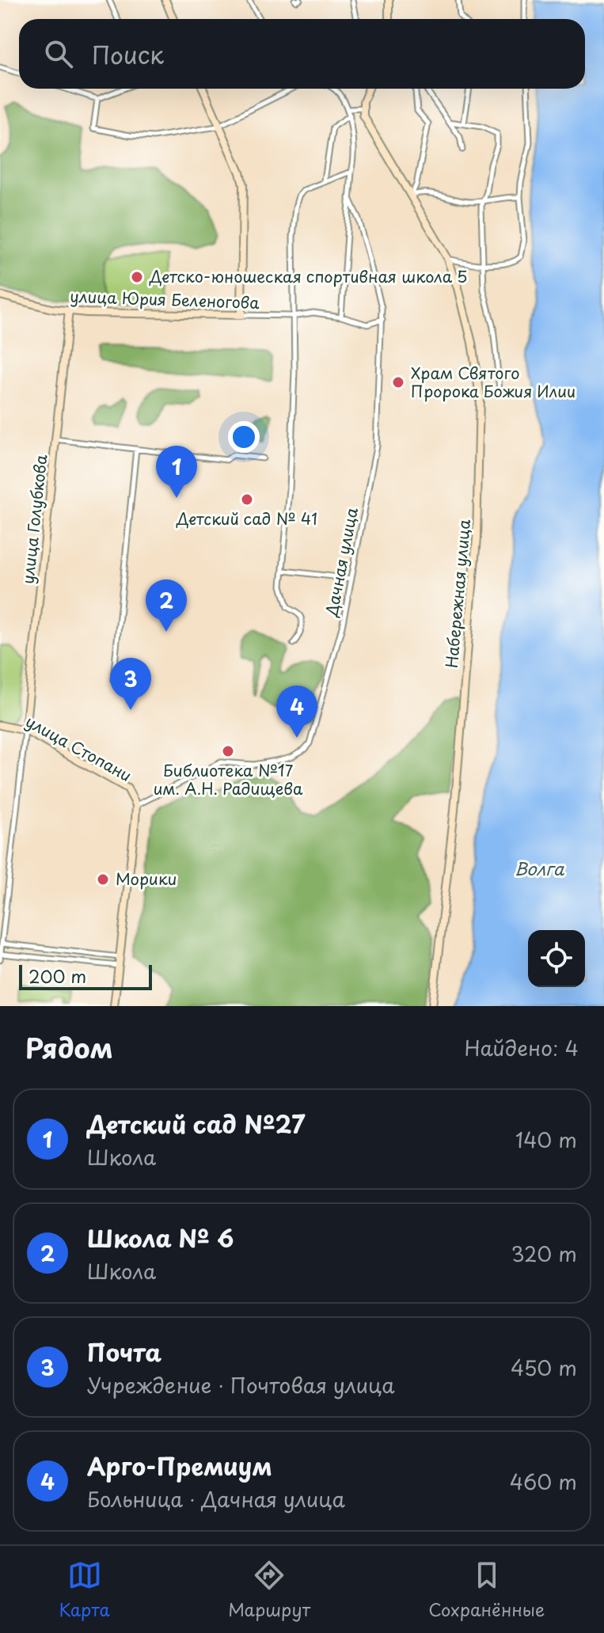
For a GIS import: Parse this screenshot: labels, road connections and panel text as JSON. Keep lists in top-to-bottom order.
{
  "streets": {
    "street": [
      "улица Юрия Беленогова",
      "улица Голубкова",
      "Дачная улица",
      "Набережная улица",
      "улица Стопани"
    ]
  },
  "crossings": [
    ["улица Юрия Беленогова", "улица Голубкова"],
    ["улица Юрия Беленогова", "Дачная улица"],
    ["улица Голубкова", "улица Стопани"],
    ["Дачная улица", "улица Стопани"]
  ],
  "water": ["Волга"],
  "places": [
    "Детско-юношеская спортивная школа 5",
    "Храм Святого Пророка Божия Илии",
    "Детский сад № 41",
    "Библиотека №17 им. А.Н. Радищева",
    "Морики"
  ],
  "scale_bar": "200 m",
  "page": {
    "search": "Поиск",
    "pins": [
      "1",
      "2",
      "3",
      "4"
    ],
    "scale": "200 m",
    "heading": ["Рядом", "Найдено: 4"],
    "list": [
      {
        "mark": "1",
        "name": "Детский сад №27",
        "note": "Школа",
        "value": "140 m"
      },
      {
        "mark": "2",
        "name": "Школа № 6",
        "note": "Школа",
        "value": "320 m"
      },
      {
        "mark": "3",
        "name": "Почта",
        "note": "Учреждение · Почтовая улица",
        "value": "450 m"
      },
      {
        "mark": "4",
        "name": "Арго-Премиум",
        "note": "Больница · Дачная улица",
        "value": "460 m"
      }
    ],
    "nav": ["Карта", "Маршрут", "Сохранённые"]
  }
}
